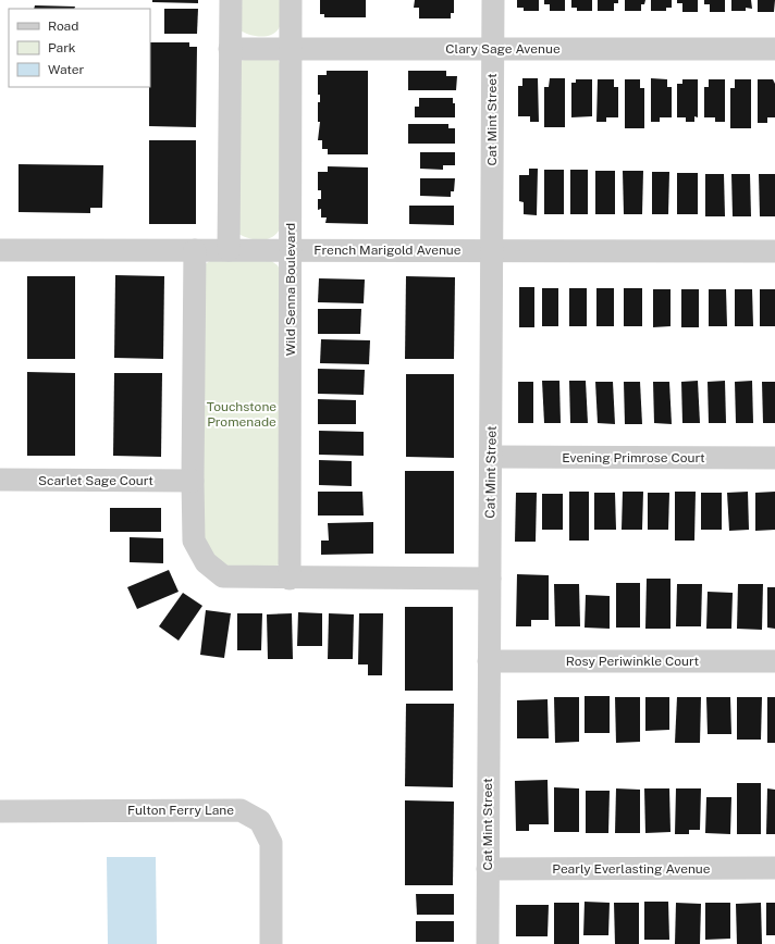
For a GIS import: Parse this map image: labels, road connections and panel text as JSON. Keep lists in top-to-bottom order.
{
  "streets": {
    "street": [
      "Clary Sage Avenue",
      "Cat Mint Street",
      "French Marigold Avenue",
      "Wild Senna Boulevard",
      "Evening Primrose Court",
      "Scarlet Sage Court",
      "Rosy Periwinkle Court",
      "Fulton Ferry Lane",
      "Pearly Everlasting Avenue"
    ]
  },
  "crossings": [
    ["Clary Sage Avenue", "Cat Mint Street"],
    ["Clary Sage Avenue", "Wild Senna Boulevard"],
    ["Cat Mint Street", "French Marigold Avenue"],
    ["Cat Mint Street", "Evening Primrose Court"],
    ["Cat Mint Street", "Rosy Periwinkle Court"],
    ["Cat Mint Street", "Pearly Everlasting Avenue"],
    ["French Marigold Avenue", "Wild Senna Boulevard"]
  ],
  "parks": ["Touchstone Promenade"],
  "legend": ["Road", "Park", "Water"]
}
